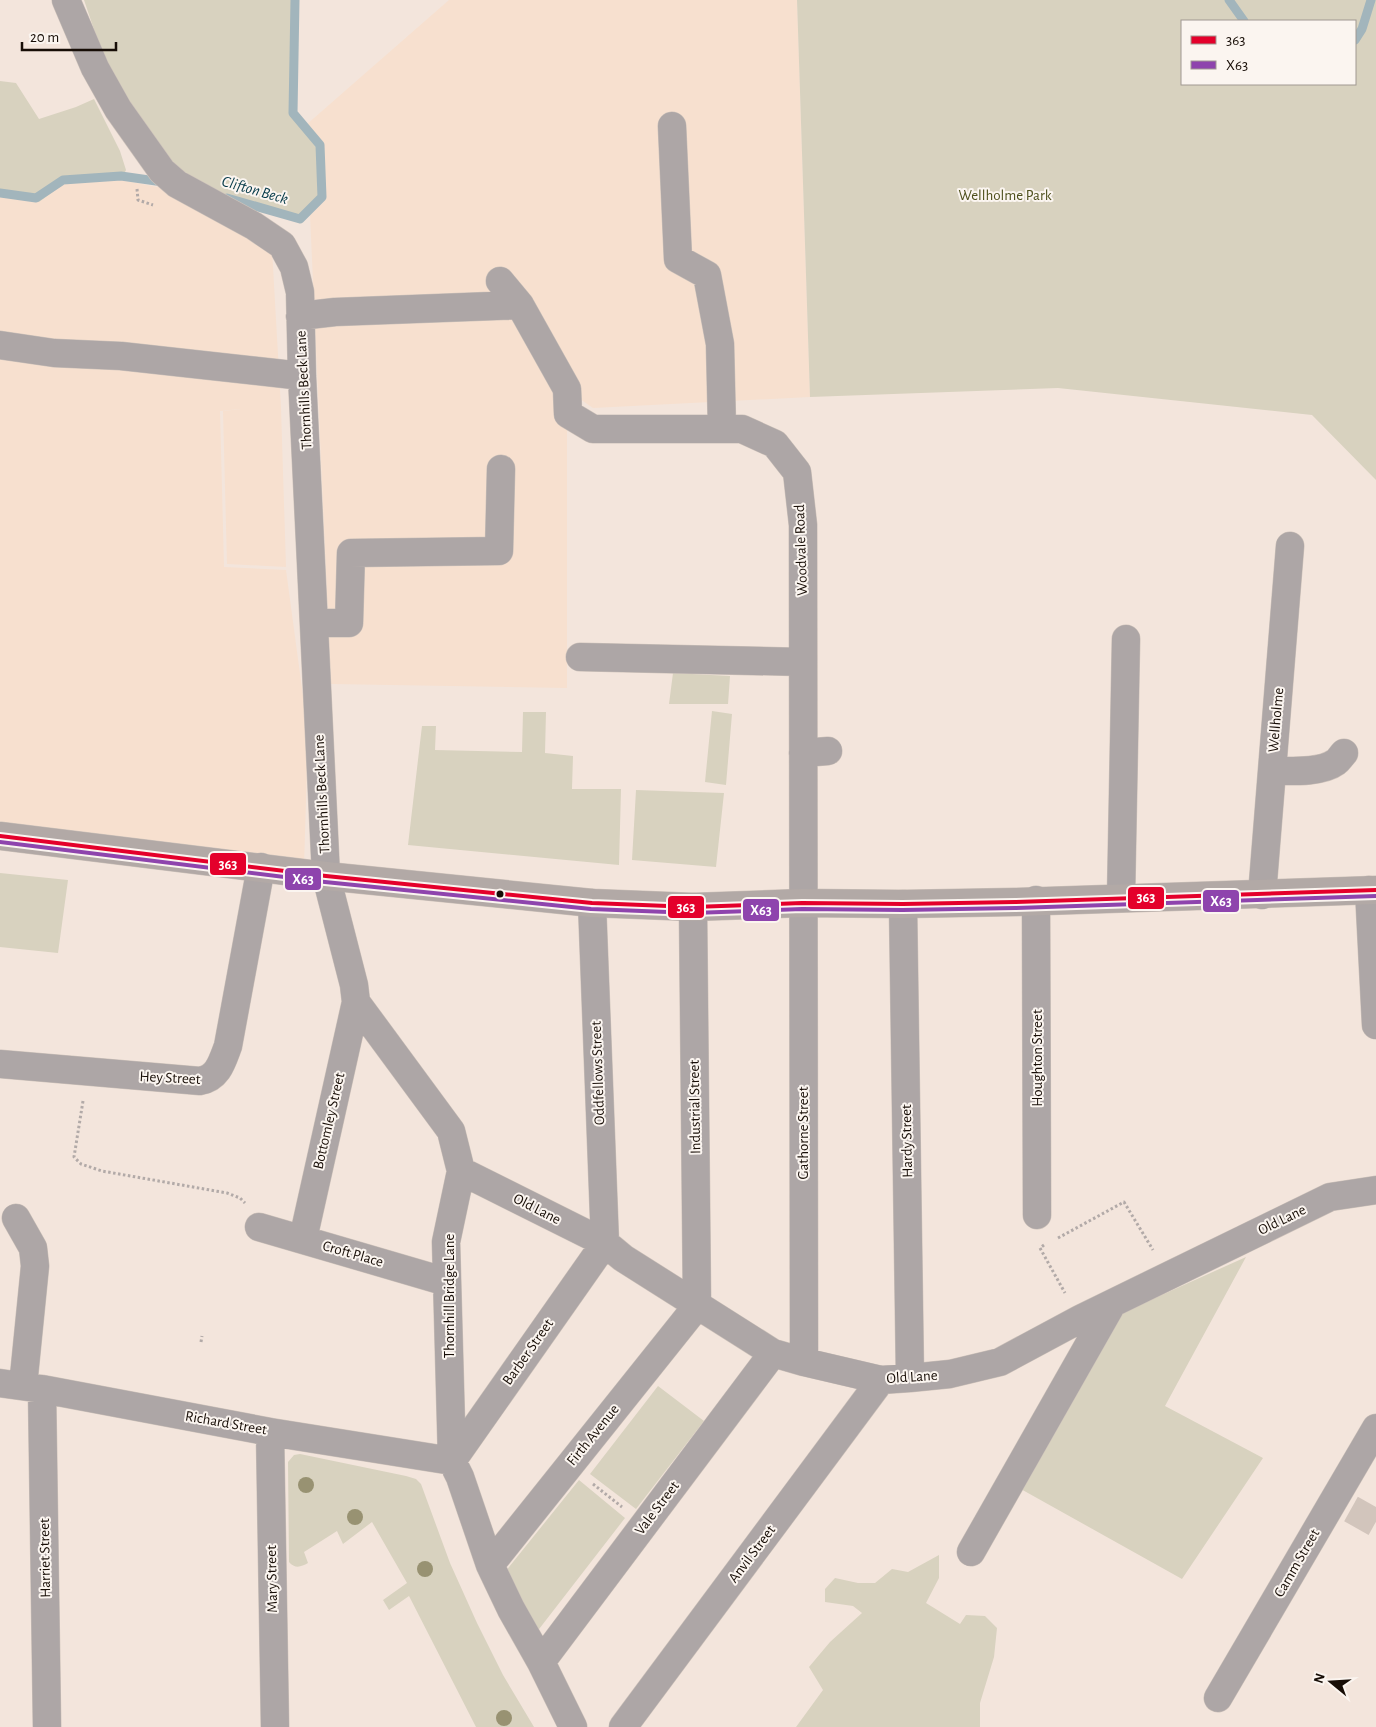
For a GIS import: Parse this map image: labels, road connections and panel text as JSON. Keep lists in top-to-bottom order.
{
  "streets": {
    "street": [
      "Thornhills Beck Lane",
      "Woodvale Road",
      "Wellholme",
      "Houghton Street",
      "Oddfellows Street",
      "Hey Street",
      "Industrial Street",
      "Bottomley Street",
      "Gathorne Street",
      "Hardy Street",
      "Old Lane",
      "Croft Place",
      "Thornhill Bridge Lane",
      "Barber Street",
      "Richard Street",
      "Firth Avenue",
      "Vale Street",
      "Anvil Street",
      "Harriet Street",
      "Camm Street",
      "Mary Street"
    ]
  },
  "crossings": [
    ["Thornhills Beck Lane", "Thornhill Bridge Lane"],
    ["Woodvale Road", "Gathorne Street"],
    ["Oddfellows Street", "Old Lane"],
    ["Oddfellows Street", "Barber Street"],
    ["Industrial Street", "Old Lane"],
    ["Industrial Street", "Firth Avenue"],
    ["Bottomley Street", "Croft Place"],
    ["Bottomley Street", "Thornhill Bridge Lane"],
    ["Gathorne Street", "Old Lane"],
    ["Hardy Street", "Old Lane"],
    ["Old Lane", "Thornhill Bridge Lane"],
    ["Old Lane", "Barber Street"],
    ["Old Lane", "Firth Avenue"],
    ["Old Lane", "Vale Street"],
    ["Old Lane", "Anvil Street"],
    ["Croft Place", "Thornhill Bridge Lane"],
    ["Thornhill Bridge Lane", "Barber Street"],
    ["Thornhill Bridge Lane", "Richard Street"],
    ["Thornhill Bridge Lane", "Firth Avenue"],
    ["Thornhill Bridge Lane", "Vale Street"],
    ["Barber Street", "Richard Street"],
    ["Richard Street", "Harriet Street"],
    ["Richard Street", "Mary Street"]
  ],
  "water": ["Clifton Beck"],
  "parks": ["Wellholme Park"],
  "lines": ["transit line 363", "transit line X63"],
  "legend": ["363", "X63"],
  "scale_bar": "20 m",
  "north": "left"
}
